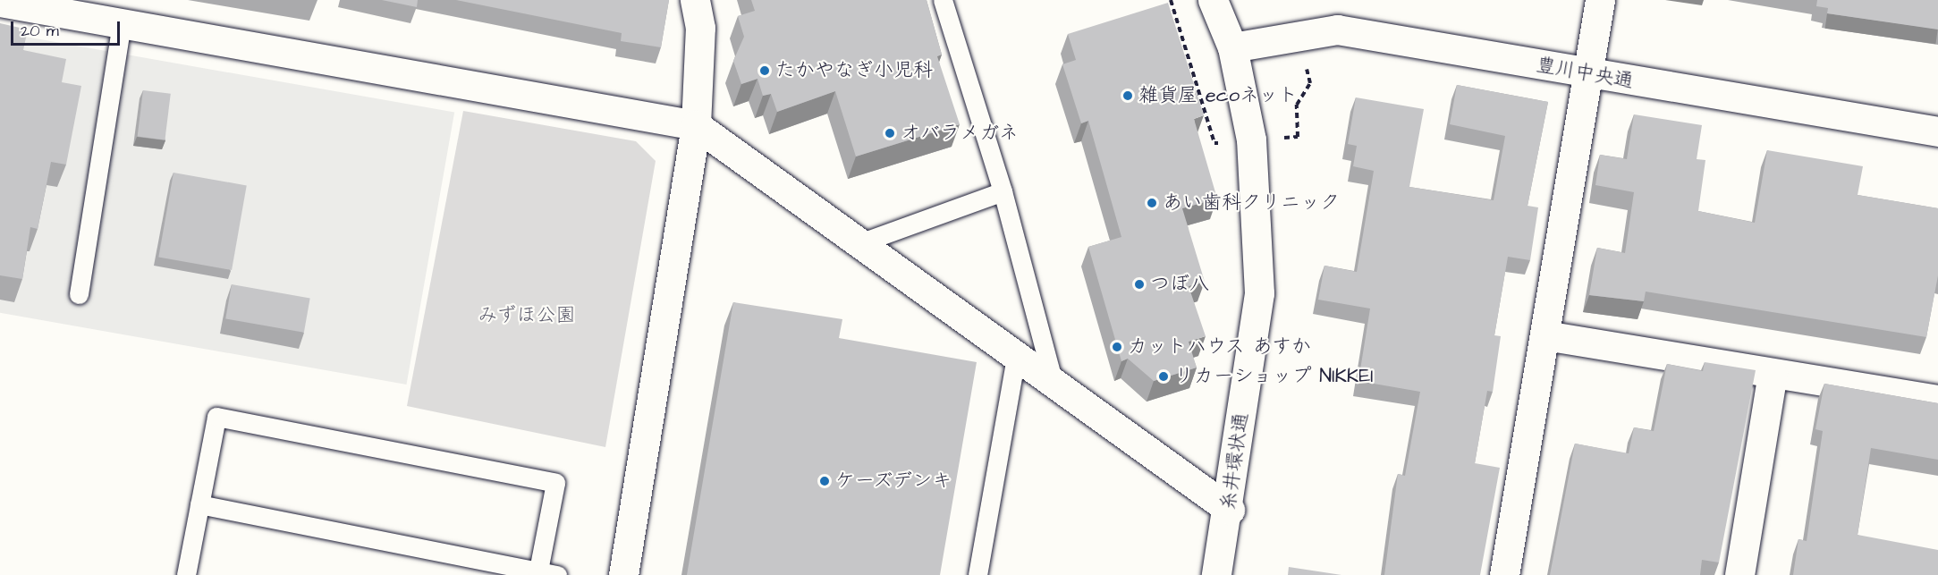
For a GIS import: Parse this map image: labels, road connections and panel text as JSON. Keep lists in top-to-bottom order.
{
  "streets": {
    "street": ["豊川中央通", "糸井環状通"]
  },
  "crossings": [
    ["豊川中央通", "糸井環状通"]
  ],
  "parks": ["みずほ公園"],
  "places": [
    "たかやなぎ小児科",
    "雑貨屋 ecoネット",
    "オバラメガネ",
    "あい歯科クリニック",
    "つぼ八",
    "カットハウス あすか",
    "リカーショップ NIKKEI",
    "ケーズデンキ"
  ],
  "scale_bar": "20 m"
}
